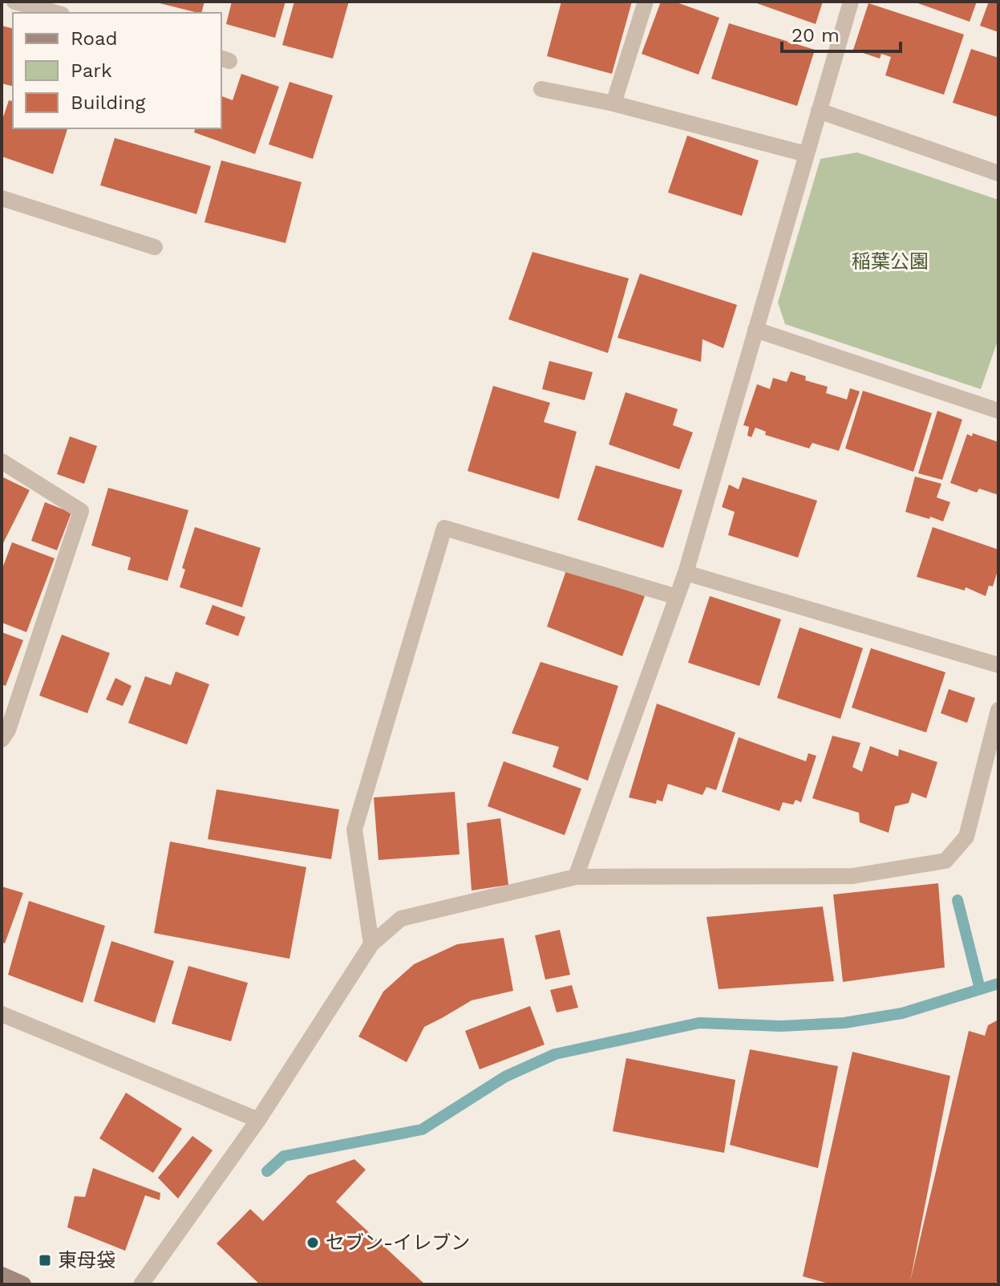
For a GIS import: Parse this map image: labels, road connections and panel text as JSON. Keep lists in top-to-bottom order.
{
  "parks": ["稲葉公園"],
  "places": {
    "other": ["セブン-イレブン"],
    "transit": ["東母袋"]
  },
  "legend": ["Road", "Park", "Building"],
  "scale_bar": "20 m"
}
